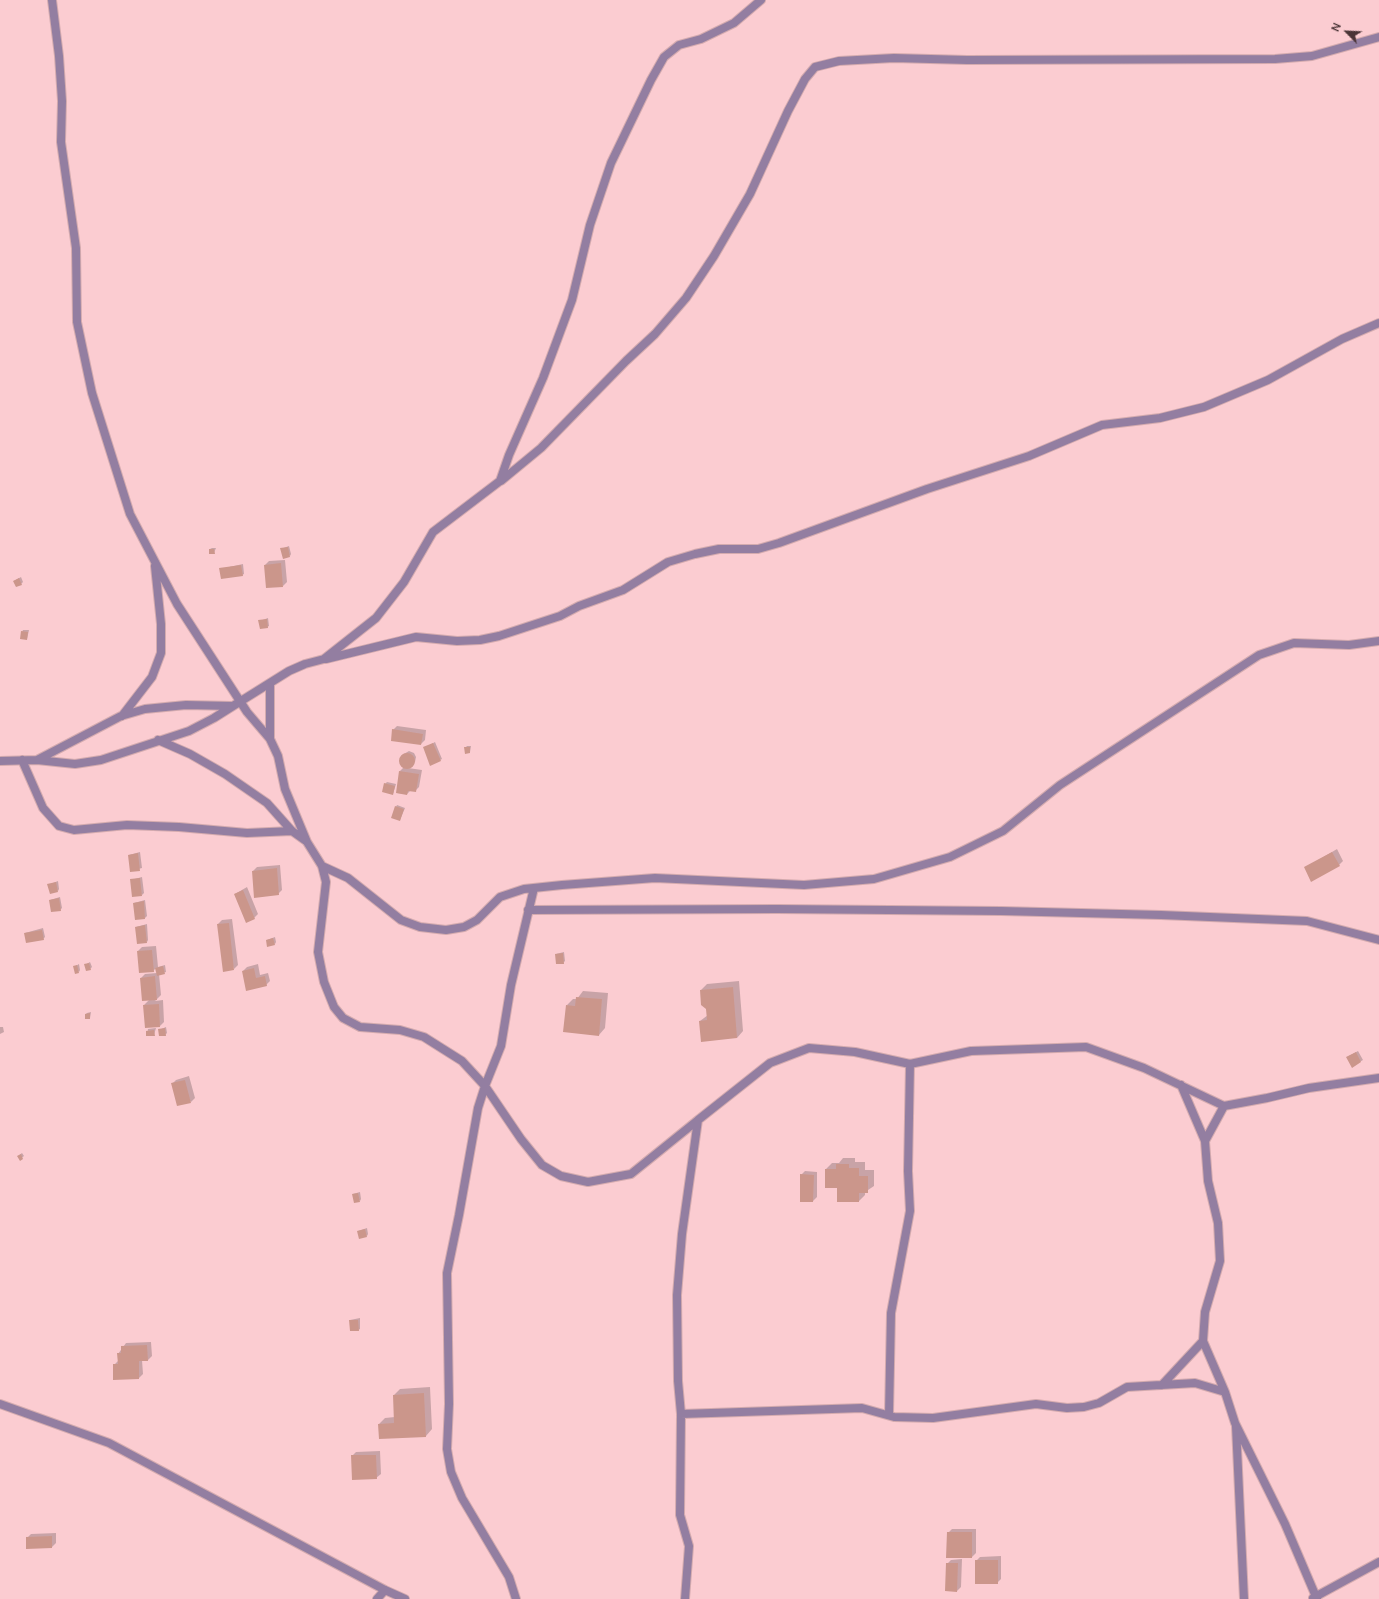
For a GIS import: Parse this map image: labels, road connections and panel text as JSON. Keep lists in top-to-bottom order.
{
  "north": "top left"
}
